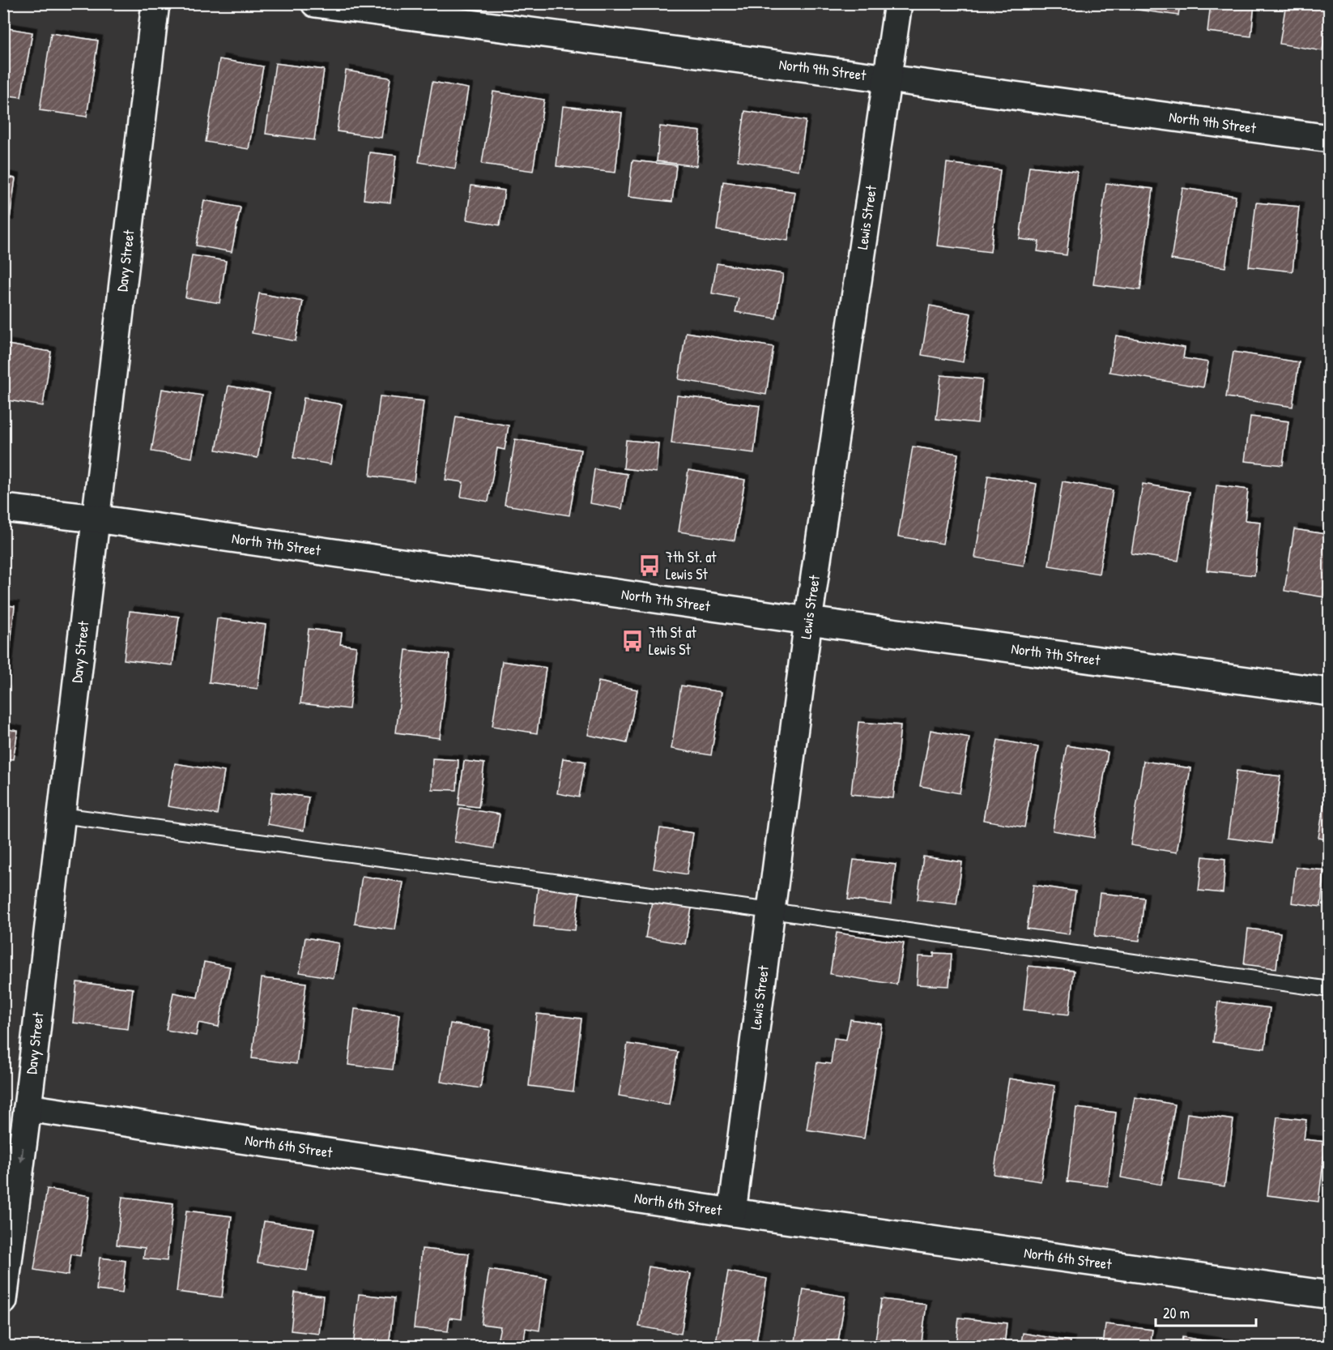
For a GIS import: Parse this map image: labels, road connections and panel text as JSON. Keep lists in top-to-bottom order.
{
  "streets": {
    "street": [
      "North 9th Street",
      "Lewis Street",
      "Davy Street",
      "North 7th Street",
      "North 6th Street"
    ]
  },
  "crossings": [
    ["North 9th Street", "Lewis Street"],
    ["Lewis Street", "North 7th Street"],
    ["Lewis Street", "North 6th Street"],
    ["Davy Street", "North 7th Street"],
    ["Davy Street", "North 6th Street"]
  ],
  "places": {
    "bus stop": ["7th St. at Lewis St", "7th St at Lewis St"]
  },
  "scale_bar": "20 m"
}
